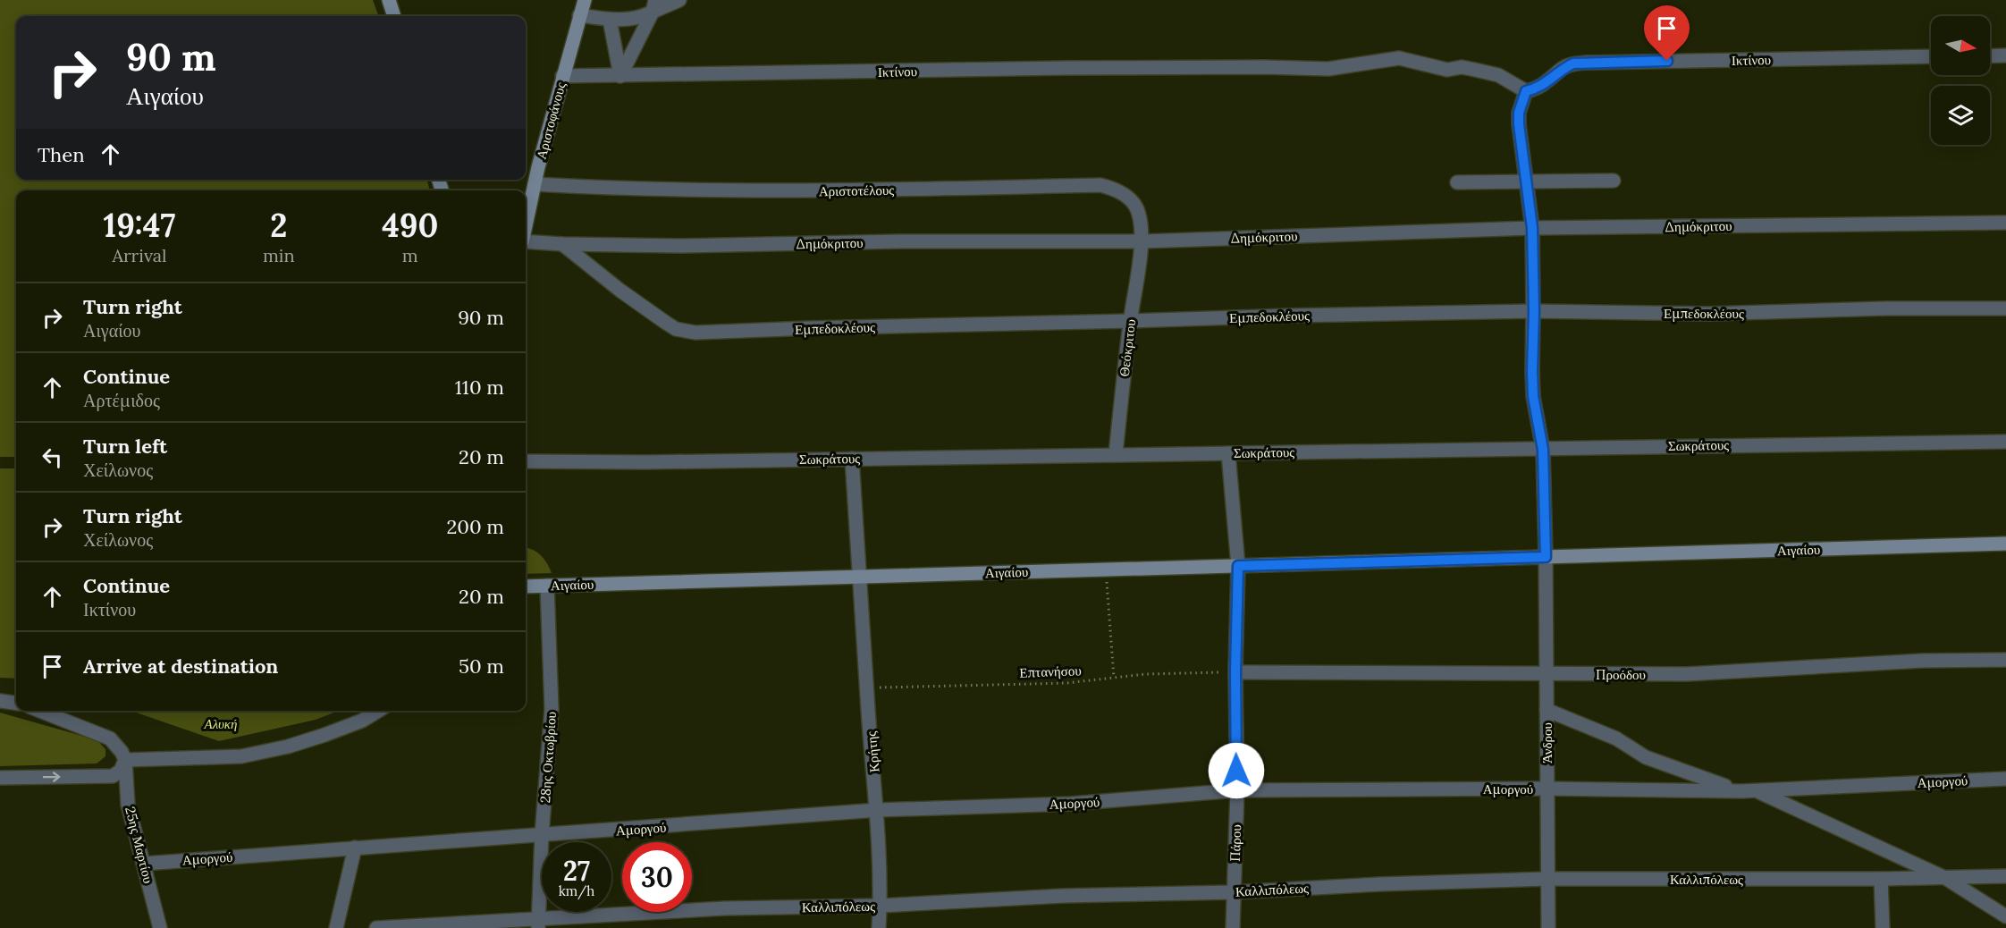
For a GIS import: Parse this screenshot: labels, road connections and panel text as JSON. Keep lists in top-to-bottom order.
{
  "streets": {
    "main road": ["Αριστοφάνους", "Αιγαίου"],
    "street": [
      "Ικτίνου",
      "Αριστοτέλους",
      "Δημόκριτου",
      "Εμπεδοκλέους",
      "Θεόκριτου",
      "Σωκράτους",
      "Προόδου",
      "Άνδρου",
      "Κρήτης",
      "28ης Οκτωβρίου",
      "Αμοργού",
      "Πάρου",
      "25ης Μαρτίου",
      "Καλλιπόλεως"
    ],
    "path": ["Επτανήσου"]
  },
  "crossings": [
    ["Ικτίνου", "Αριστοφάνους"],
    ["Ικτίνου", "Άνδρου"],
    ["Αριστοφάνους", "Αριστοτέλους"],
    ["Αριστοτέλους", "Δημόκριτου"],
    ["Αριστοτέλους", "Θεόκριτου"],
    ["Δημόκριτου", "Εμπεδοκλέους"],
    ["Δημόκριτου", "Θεόκριτου"],
    ["Δημόκριτου", "Άνδρου"],
    ["Εμπεδοκλέους", "Θεόκριτου"],
    ["Εμπεδοκλέους", "Άνδρου"],
    ["Θεόκριτου", "Σωκράτους"],
    ["Σωκράτους", "Άνδρου"],
    ["Σωκράτους", "Κρήτης"],
    ["Σωκράτους", "Πάρου"],
    ["Αιγαίου", "Άνδρου"],
    ["Αιγαίου", "Κρήτης"],
    ["Αιγαίου", "28ης Οκτωβρίου"],
    ["Αιγαίου", "Πάρου"],
    ["Επτανήσου", "Προόδου"],
    ["Επτανήσου", "Κρήτης"],
    ["Επτανήσου", "Πάρου"],
    ["Προόδου", "Άνδρου"],
    ["Προόδου", "Πάρου"],
    ["Άνδρου", "Αμοργού"],
    ["Άνδρου", "Καλλιπόλεως"],
    ["Κρήτης", "Αμοργού"],
    ["Κρήτης", "Καλλιπόλεως"],
    ["28ης Οκτωβρίου", "Αμοργού"],
    ["28ης Οκτωβρίου", "Καλλιπόλεως"],
    ["Αμοργού", "Πάρου"],
    ["Αμοργού", "25ης Μαρτίου"],
    ["Πάρου", "Καλλιπόλεως"]
  ],
  "parks": ["Αλυκή"],
  "north": "right",
  "page": {
    "turn": ["90 m", "Αιγαίου"],
    "then": "Then",
    "eta": [
      "19:47",
      "Arrival",
      "2",
      "min",
      "490",
      "m"
    ],
    "list": [
      {
        "name": "Turn right",
        "note": "Αιγαίου",
        "value": "90 m"
      },
      {
        "name": "Continue",
        "note": "Αρτέμιδος",
        "value": "110 m"
      },
      {
        "name": "Turn left",
        "note": "Χείλωνος",
        "value": "20 m"
      },
      {
        "name": "Turn right",
        "note": "Χείλωνος",
        "value": "200 m"
      },
      {
        "name": "Continue",
        "note": "Ικτίνου",
        "value": "20 m"
      },
      {
        "name": "Arrive at destination",
        "value": "50 m"
      }
    ],
    "speed": "27 km/h",
    "limit": "30"
  }
}
